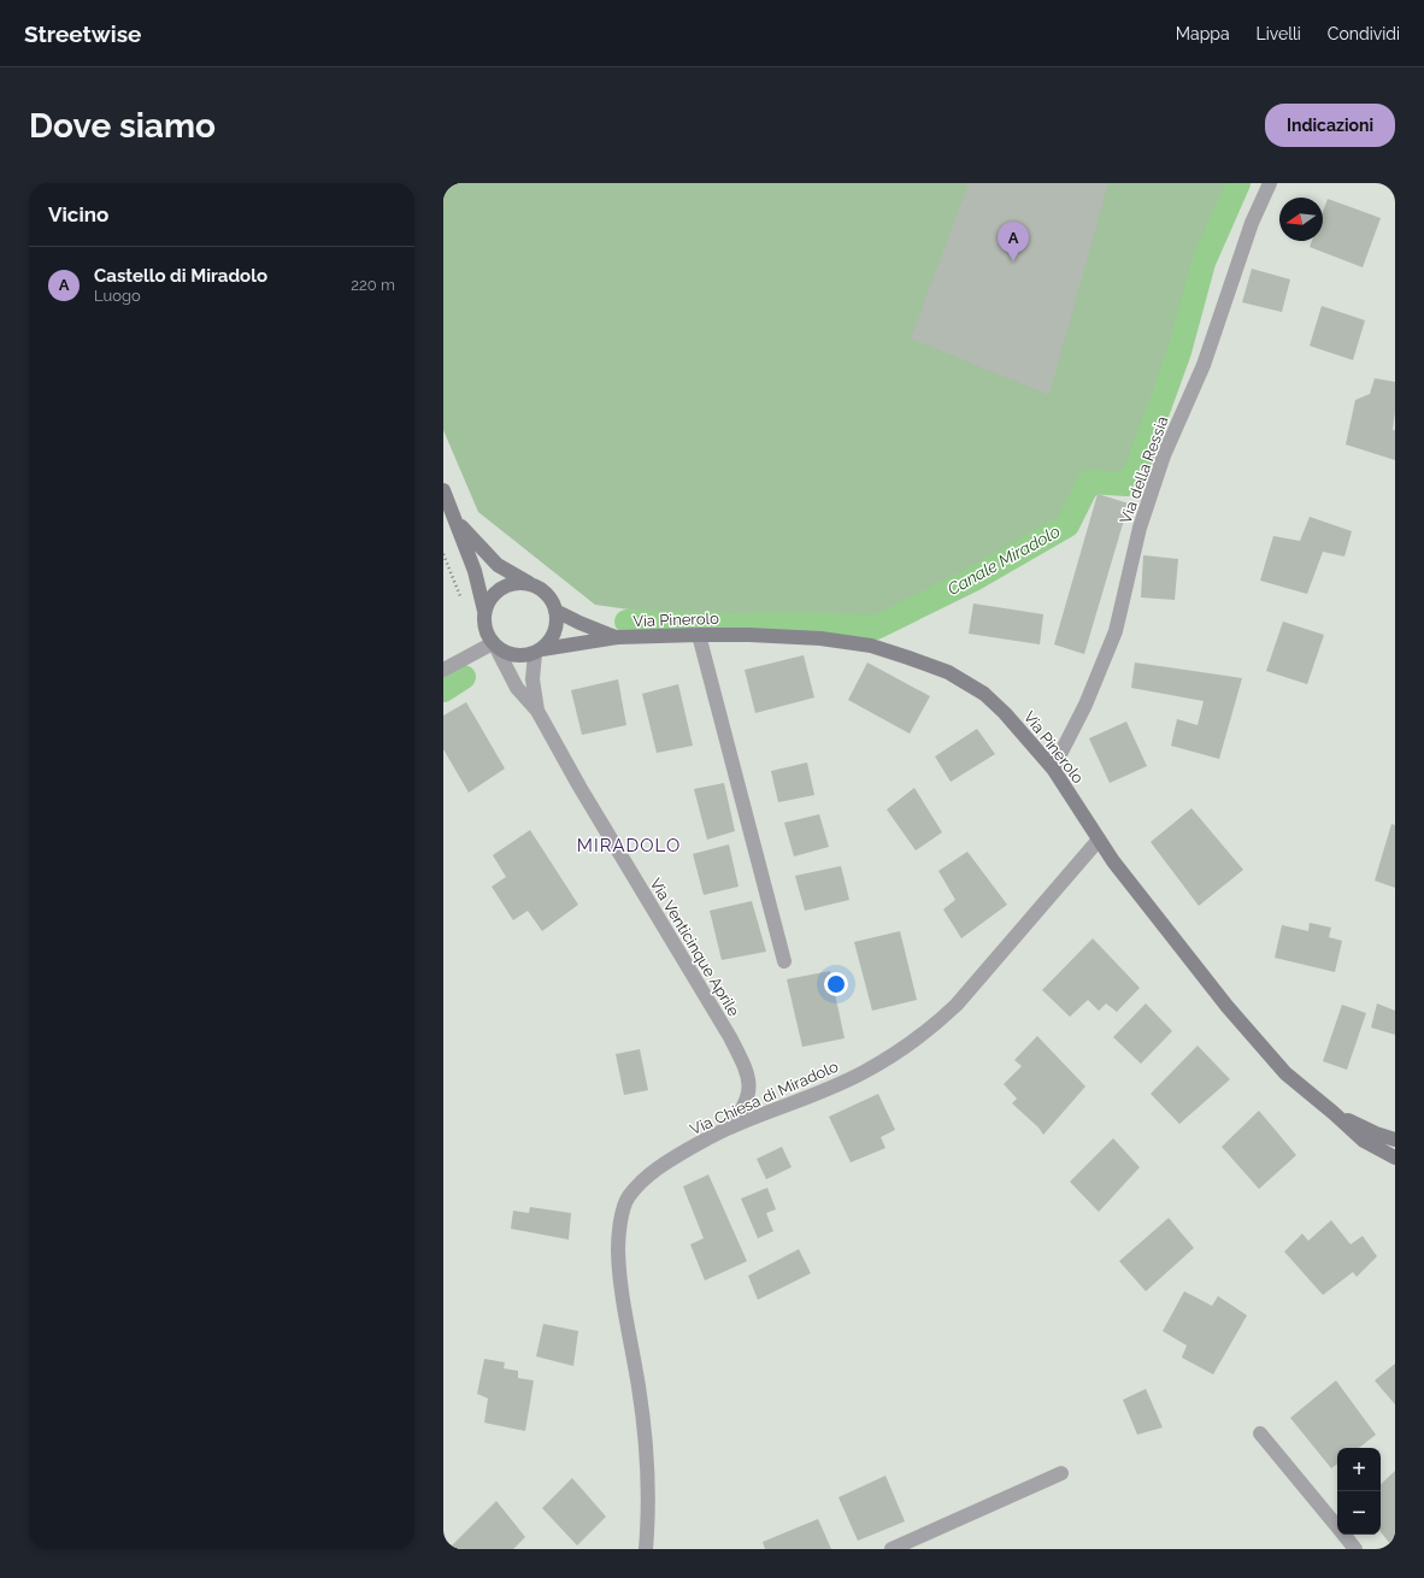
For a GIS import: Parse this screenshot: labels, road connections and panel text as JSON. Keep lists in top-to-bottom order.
{
  "streets": {
    "street": [
      "Via della Ressia",
      "Via Pinerolo",
      "Via Venticinque Aprile",
      "Via Chiesa di Miradolo"
    ]
  },
  "crossings": [
    ["Via della Ressia", "Via Pinerolo"],
    ["Via Pinerolo", "Via Chiesa di Miradolo"],
    ["Via Venticinque Aprile", "Via Chiesa di Miradolo"]
  ],
  "districts": ["MIRADOLO"],
  "water": ["Canale Miradolo"],
  "north": "left",
  "page": {
    "header": "Streetwise",
    "nav": ["Mappa", "Livelli", "Condividi"],
    "buttons": "Indicazioni",
    "title": "Dove siamo",
    "heading": "Vicino",
    "pins": "A",
    "list": [
      {
        "mark": "A",
        "name": "Castello di Miradolo",
        "note": "Luogo",
        "value": "220 m"
      }
    ],
    "map_buttons": ["+", "−"]
  }
}
